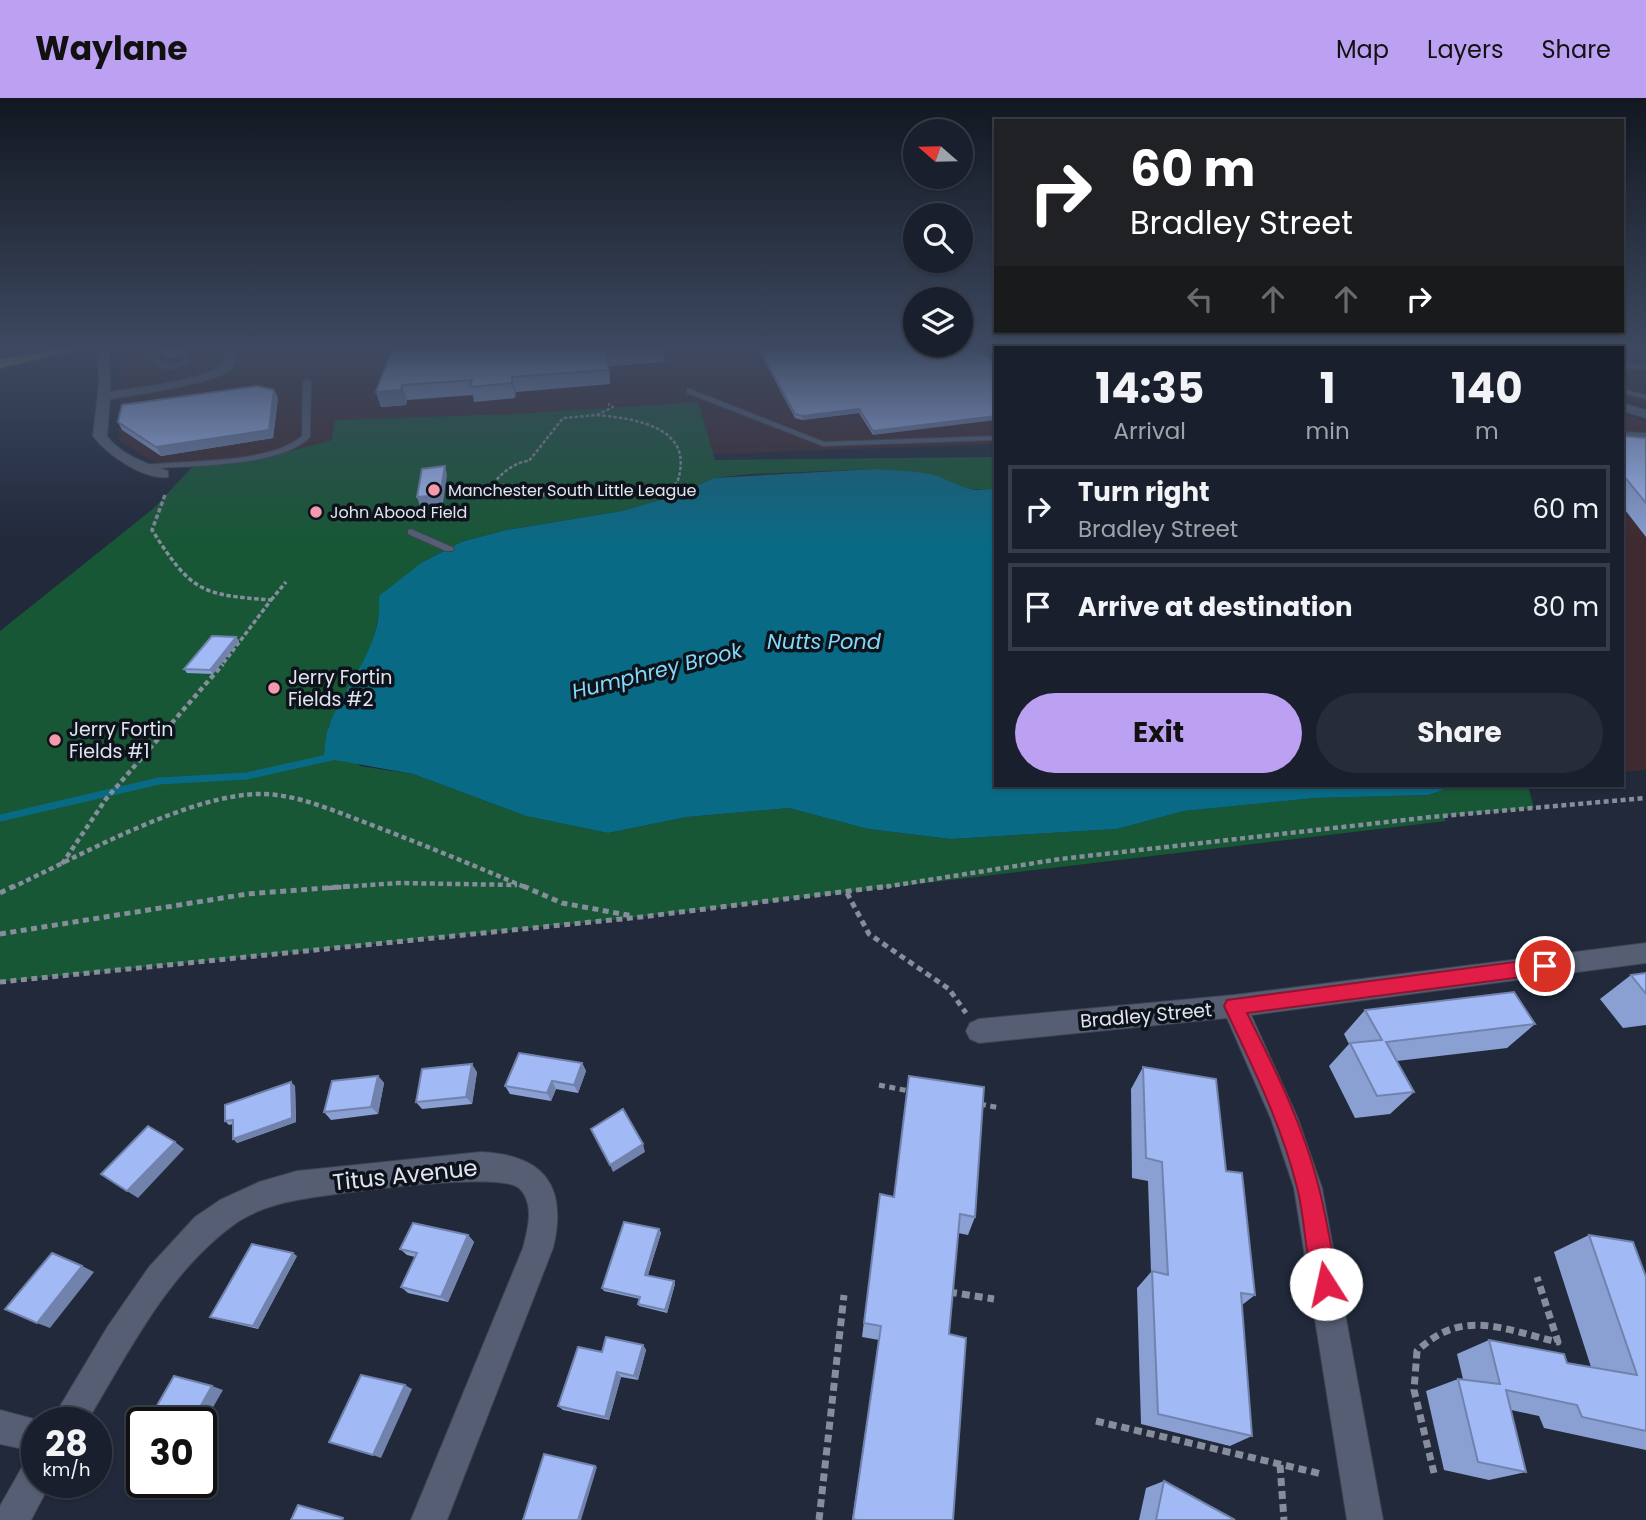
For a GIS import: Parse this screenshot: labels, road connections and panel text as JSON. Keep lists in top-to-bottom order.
{
  "streets": {
    "street": ["Bradley Street", "Titus Avenue"]
  },
  "water": ["Nutts Pond", "Humphrey Brook"],
  "places": [
    "Manchester South Little League",
    "John Abood Field",
    "Jerry Fortin Fields #2",
    "Jerry Fortin Fields #1"
  ],
  "north": "left",
  "page": {
    "header": "Waylane",
    "nav": ["Map", "Layers", "Share"],
    "turn": ["60 m", "Bradley Street"],
    "eta": [
      "14:35",
      "Arrival",
      "1",
      "min",
      "140",
      "m"
    ],
    "list": [
      {
        "name": "Turn right",
        "note": "Bradley Street",
        "value": "60 m"
      },
      {
        "name": "Arrive at destination",
        "value": "80 m"
      }
    ],
    "buttons": ["Exit", "Share"],
    "speed": "28 km/h",
    "limit": "30"
  }
}
